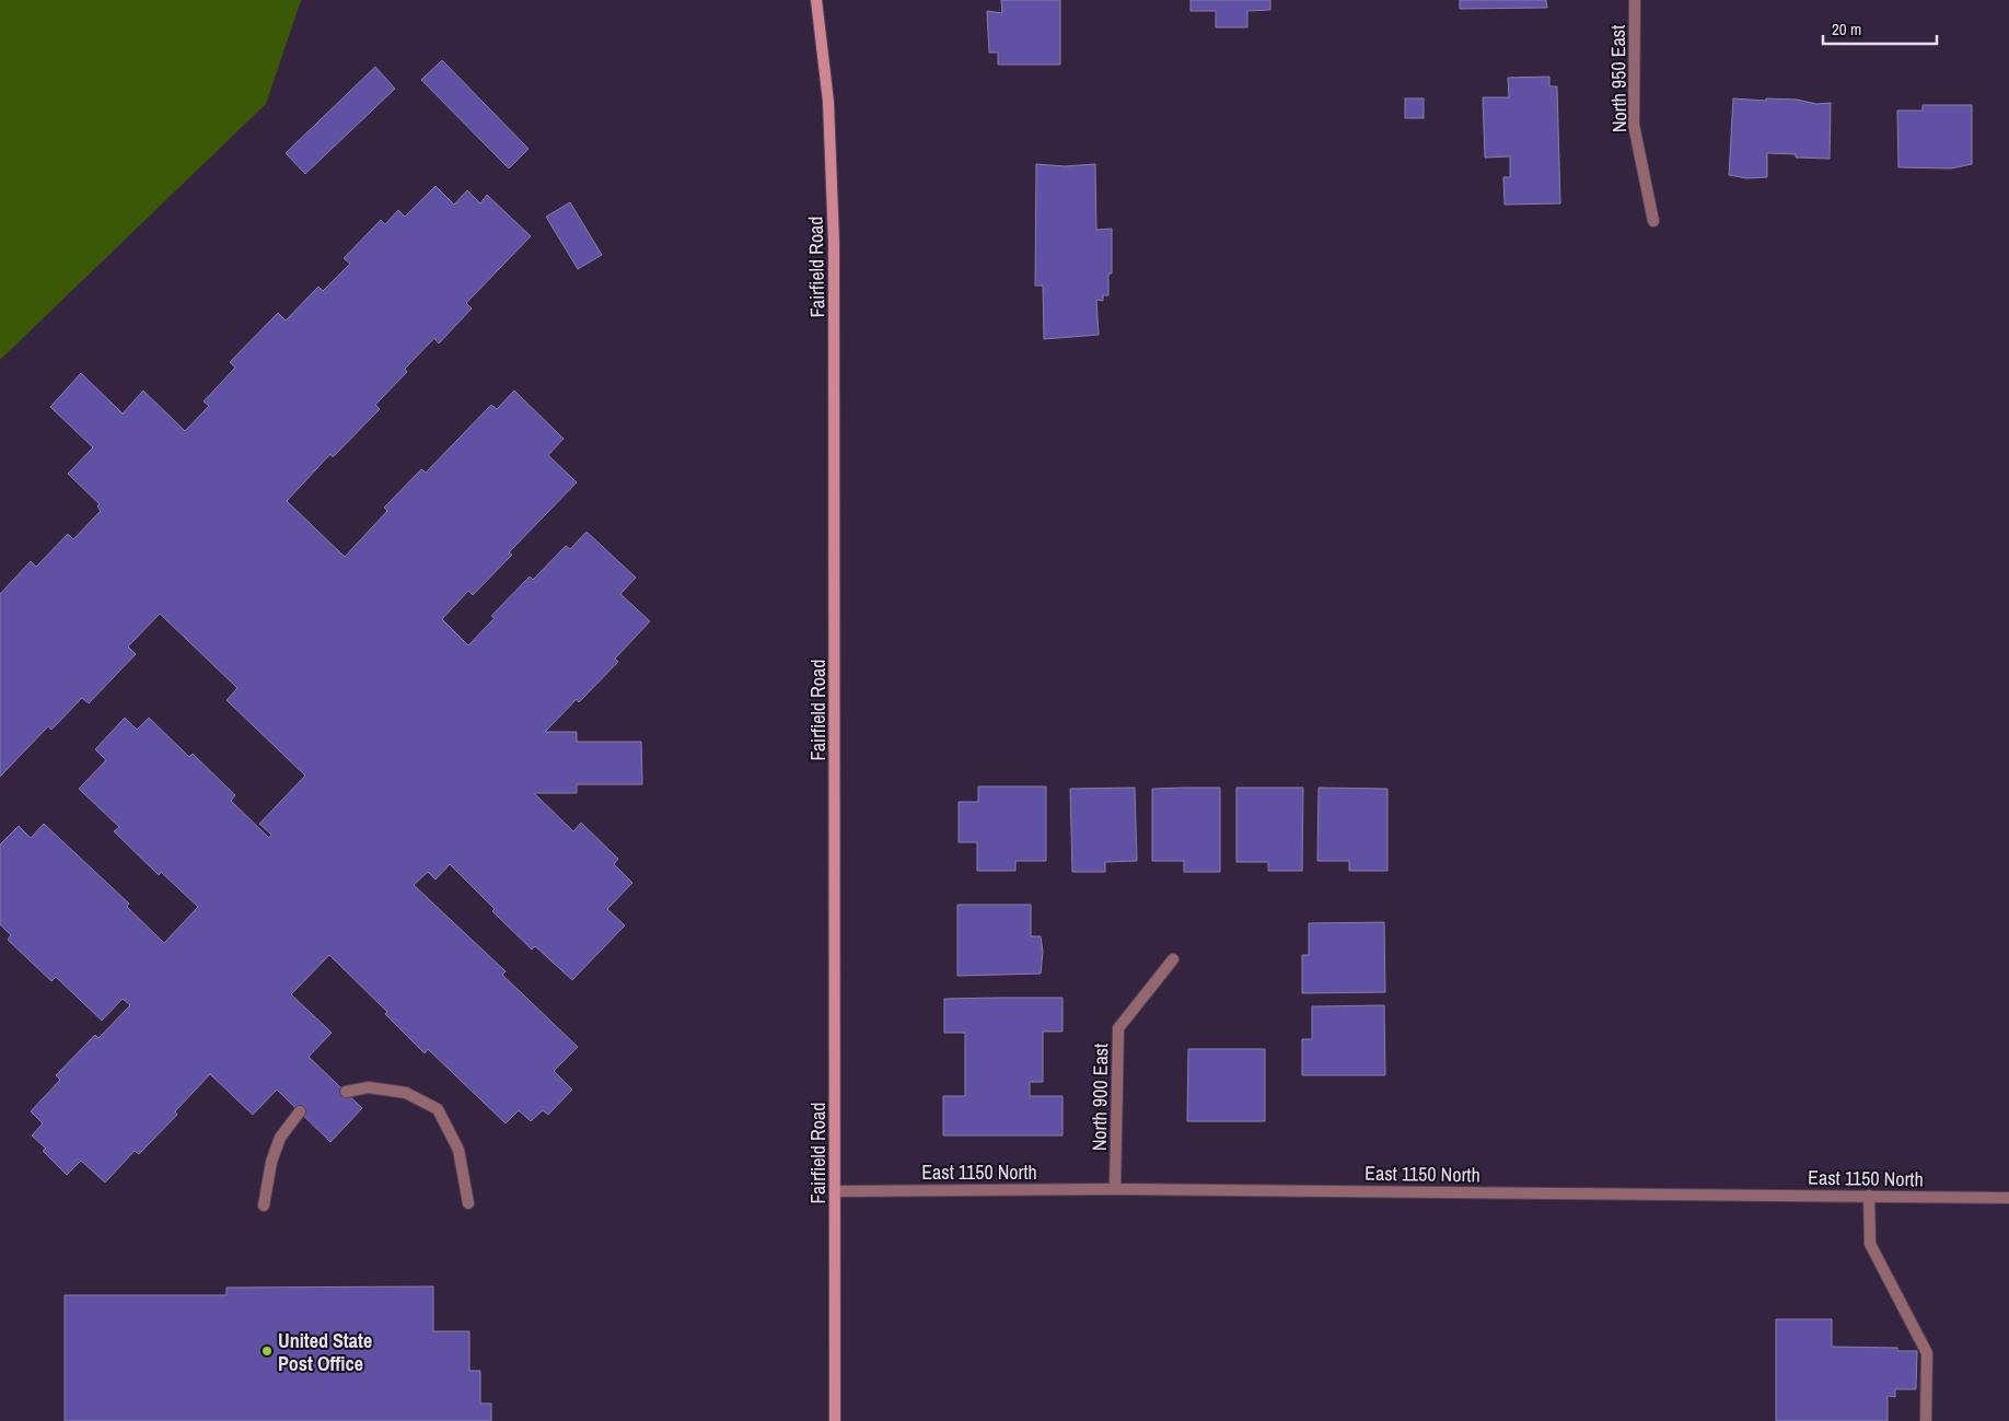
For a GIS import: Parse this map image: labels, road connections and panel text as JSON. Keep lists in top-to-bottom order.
{
  "streets": {
    "main road": ["Fairfield Road"],
    "street": ["North 950 East", "North 900 East", "East 1150 North"]
  },
  "crossings": [
    ["Fairfield Road", "East 1150 North"],
    ["North 900 East", "East 1150 North"]
  ],
  "places": ["United State Post Office"],
  "scale_bar": "20 m"
}
